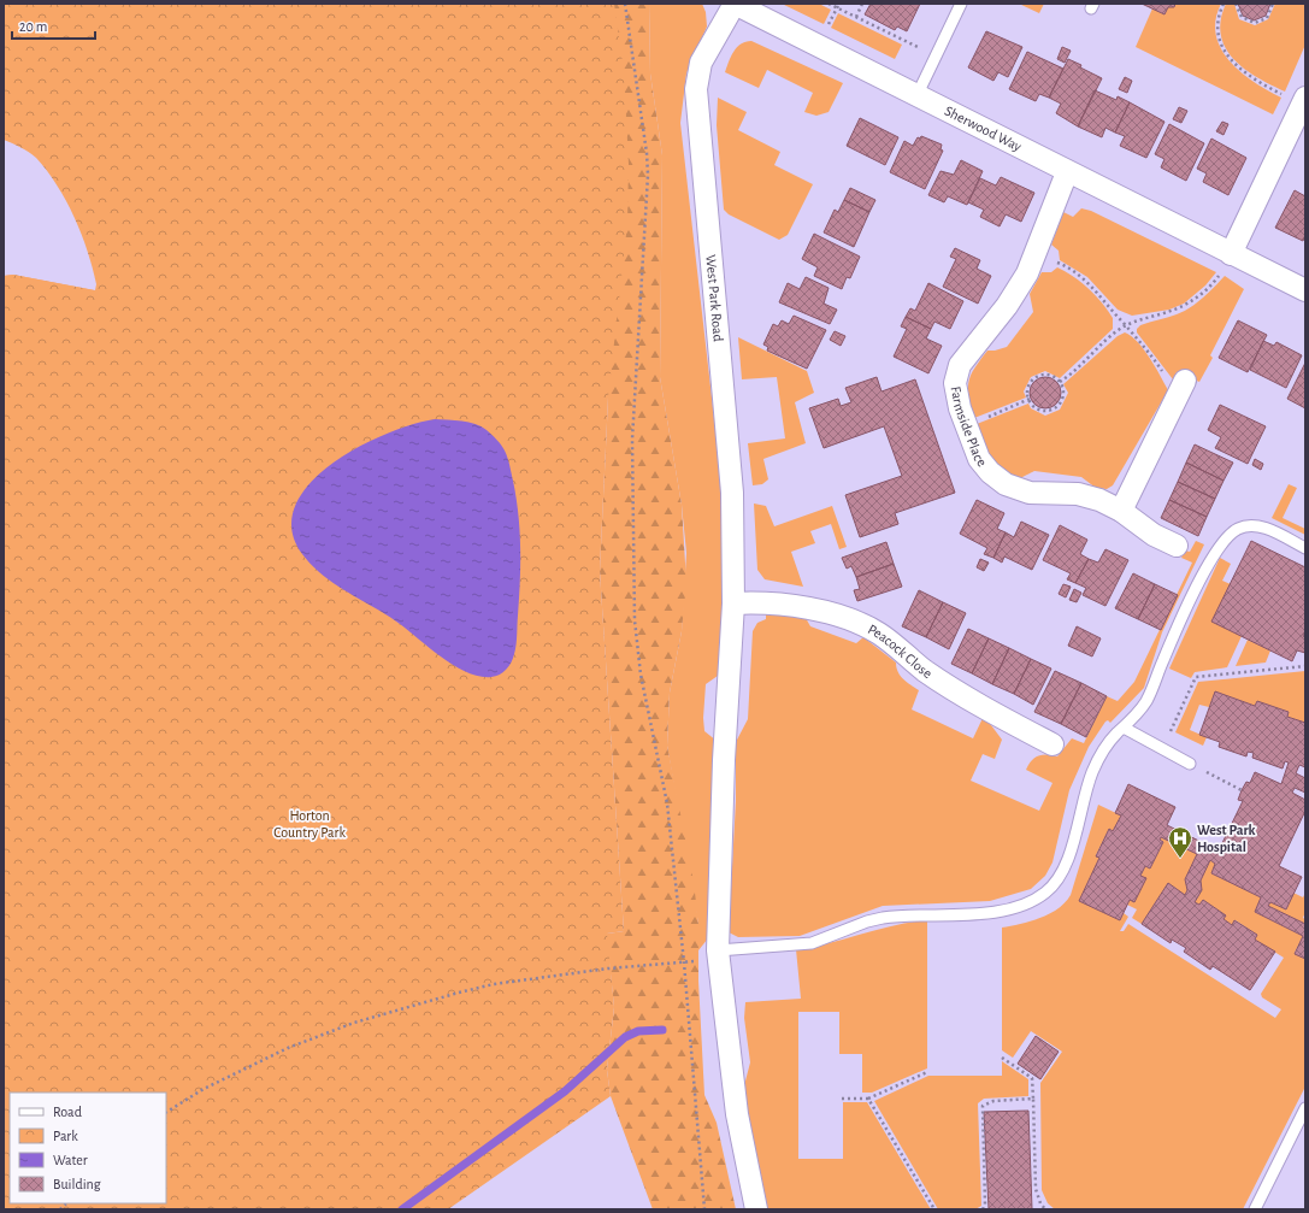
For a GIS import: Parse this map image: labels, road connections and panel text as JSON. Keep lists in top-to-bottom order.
{
  "streets": {
    "street": [
      "Sherwood Way",
      "West Park Road",
      "Farmside Place",
      "Peacock Close"
    ]
  },
  "crossings": [
    ["Sherwood Way", "West Park Road"],
    ["Sherwood Way", "Farmside Place"],
    ["West Park Road", "Peacock Close"]
  ],
  "parks": ["Horton Country Park"],
  "places": {
    "hospital": ["West Park Hospital"]
  },
  "legend": [
    "Road",
    "Park",
    "Water",
    "Building"
  ],
  "scale_bar": "20 m"
}
